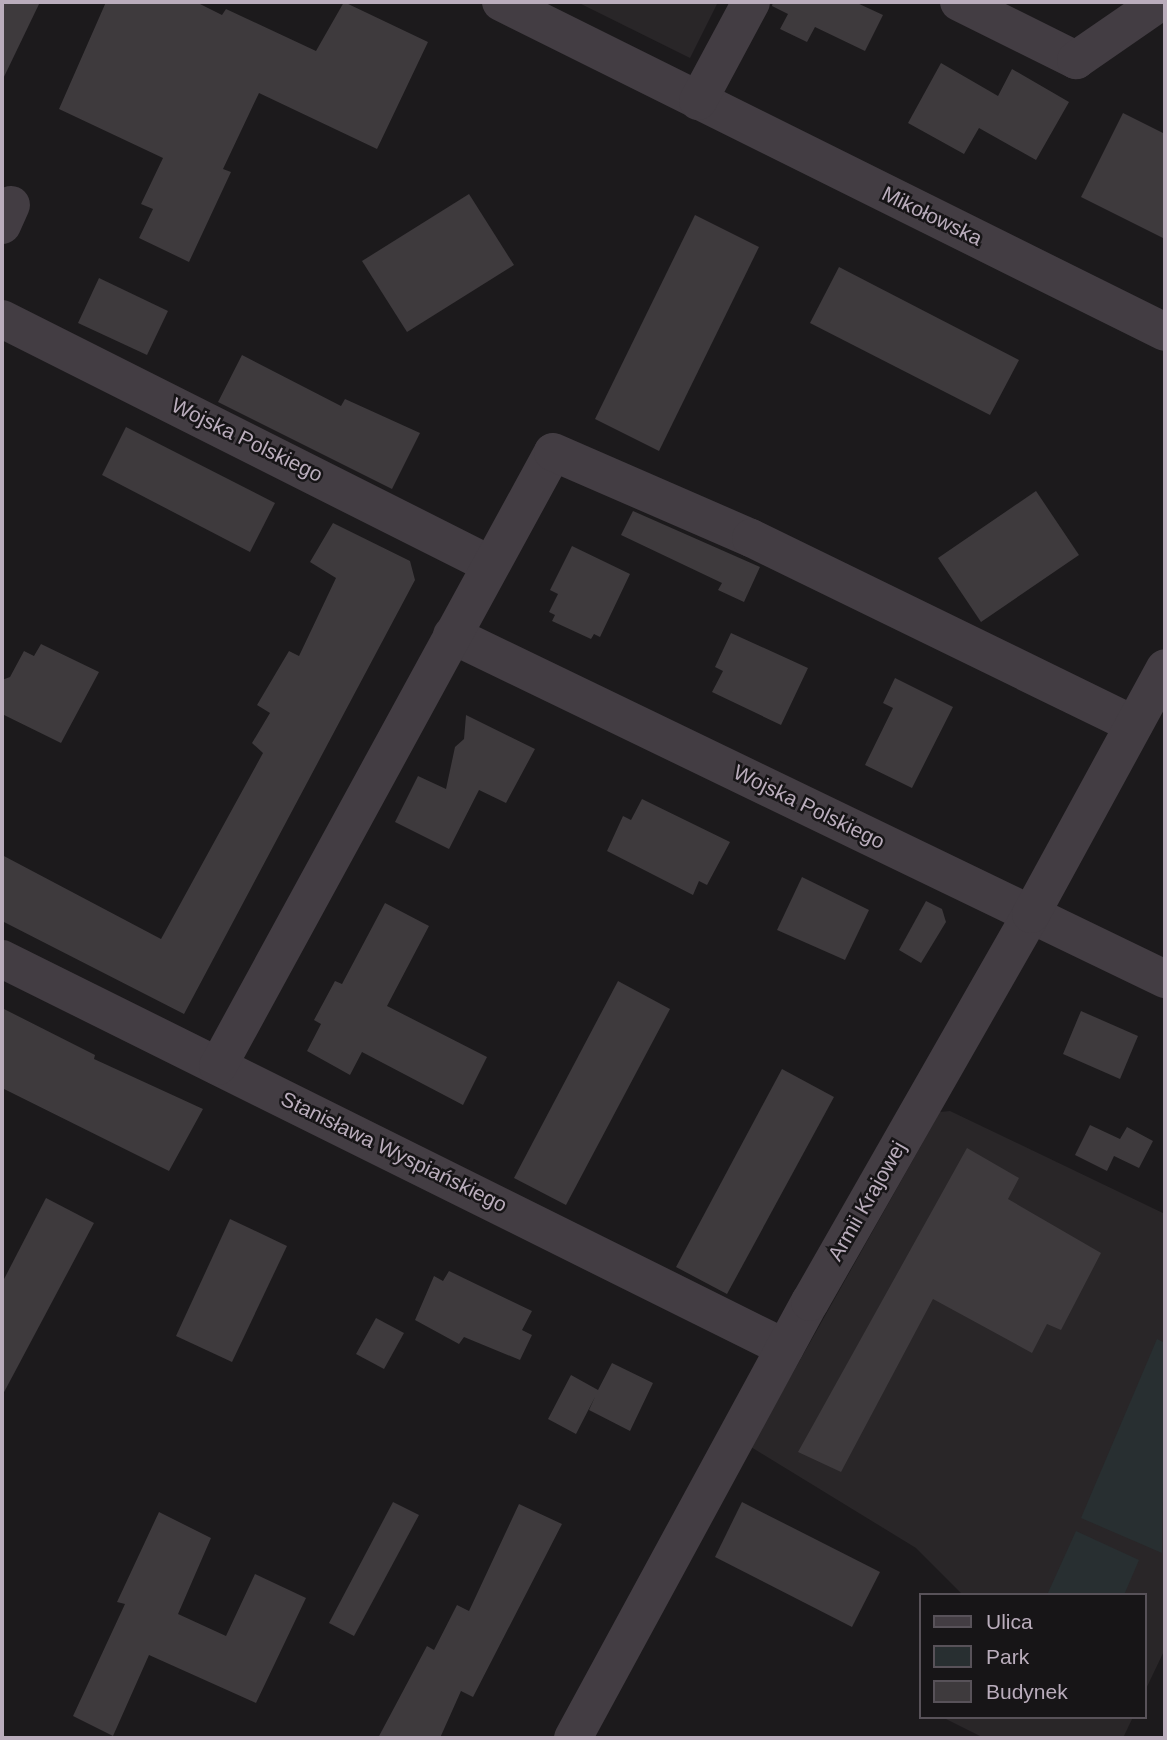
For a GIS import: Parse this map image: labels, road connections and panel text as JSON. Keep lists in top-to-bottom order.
{
  "streets": {
    "street": [
      "Mikołowska",
      "Wojska Polskiego",
      "Stanisława Wyspiańskiego",
      "Armii Krajowej"
    ]
  },
  "crossings": [
    ["Wojska Polskiego", "Armii Krajowej"],
    ["Stanisława Wyspiańskiego", "Armii Krajowej"]
  ],
  "legend": ["Ulica", "Park", "Budynek"]
}
